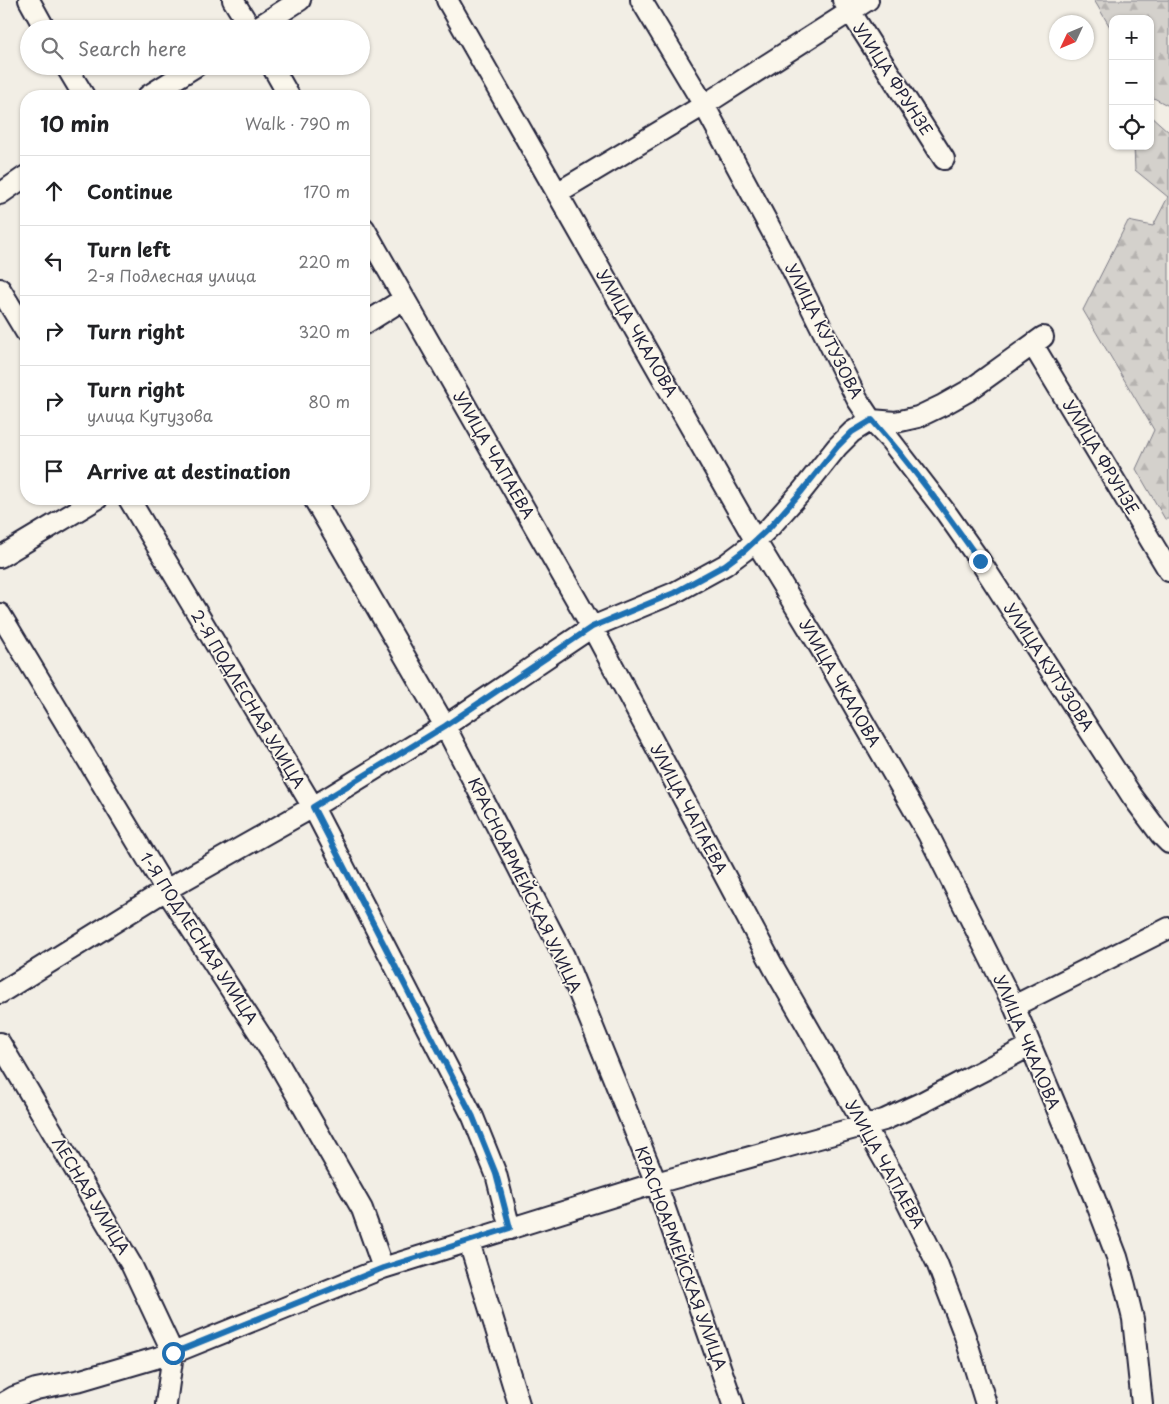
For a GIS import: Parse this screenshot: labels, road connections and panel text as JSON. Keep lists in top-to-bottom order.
{
  "streets": {
    "street": [
      "УЛИЦА ФРУНЗЕ",
      "УЛИЦА КУТУЗОВА",
      "УЛИЦА ЧКАЛОВА",
      "УЛИЦА ЧАПАЕВА",
      "2-Я ПОДЛЕСНАЯ УЛИЦА",
      "КРАСНОАРМЕЙСКАЯ УЛИЦА",
      "1-Я ПОДЛЕСНАЯ УЛИЦА",
      "ЛЕСНАЯ УЛИЦА"
    ]
  },
  "crossings": [
    ["УЛИЦА ФРУНЗЕ", "УЛИЦА КУТУЗОВА"]
  ],
  "north": "bottom left",
  "page": {
    "map_buttons": ["+", "−"],
    "search": "Search here",
    "heading": ["10 min", "Walk · 790 m"],
    "list": [
      ["Continue", "170 m"],
      ["Turn left", "2-я Подлесная улица", "220 m"],
      ["Turn right", "320 m"],
      ["Turn right", "улица Кутузова", "80 m"],
      "Arrive at destination"
    ]
  }
}
